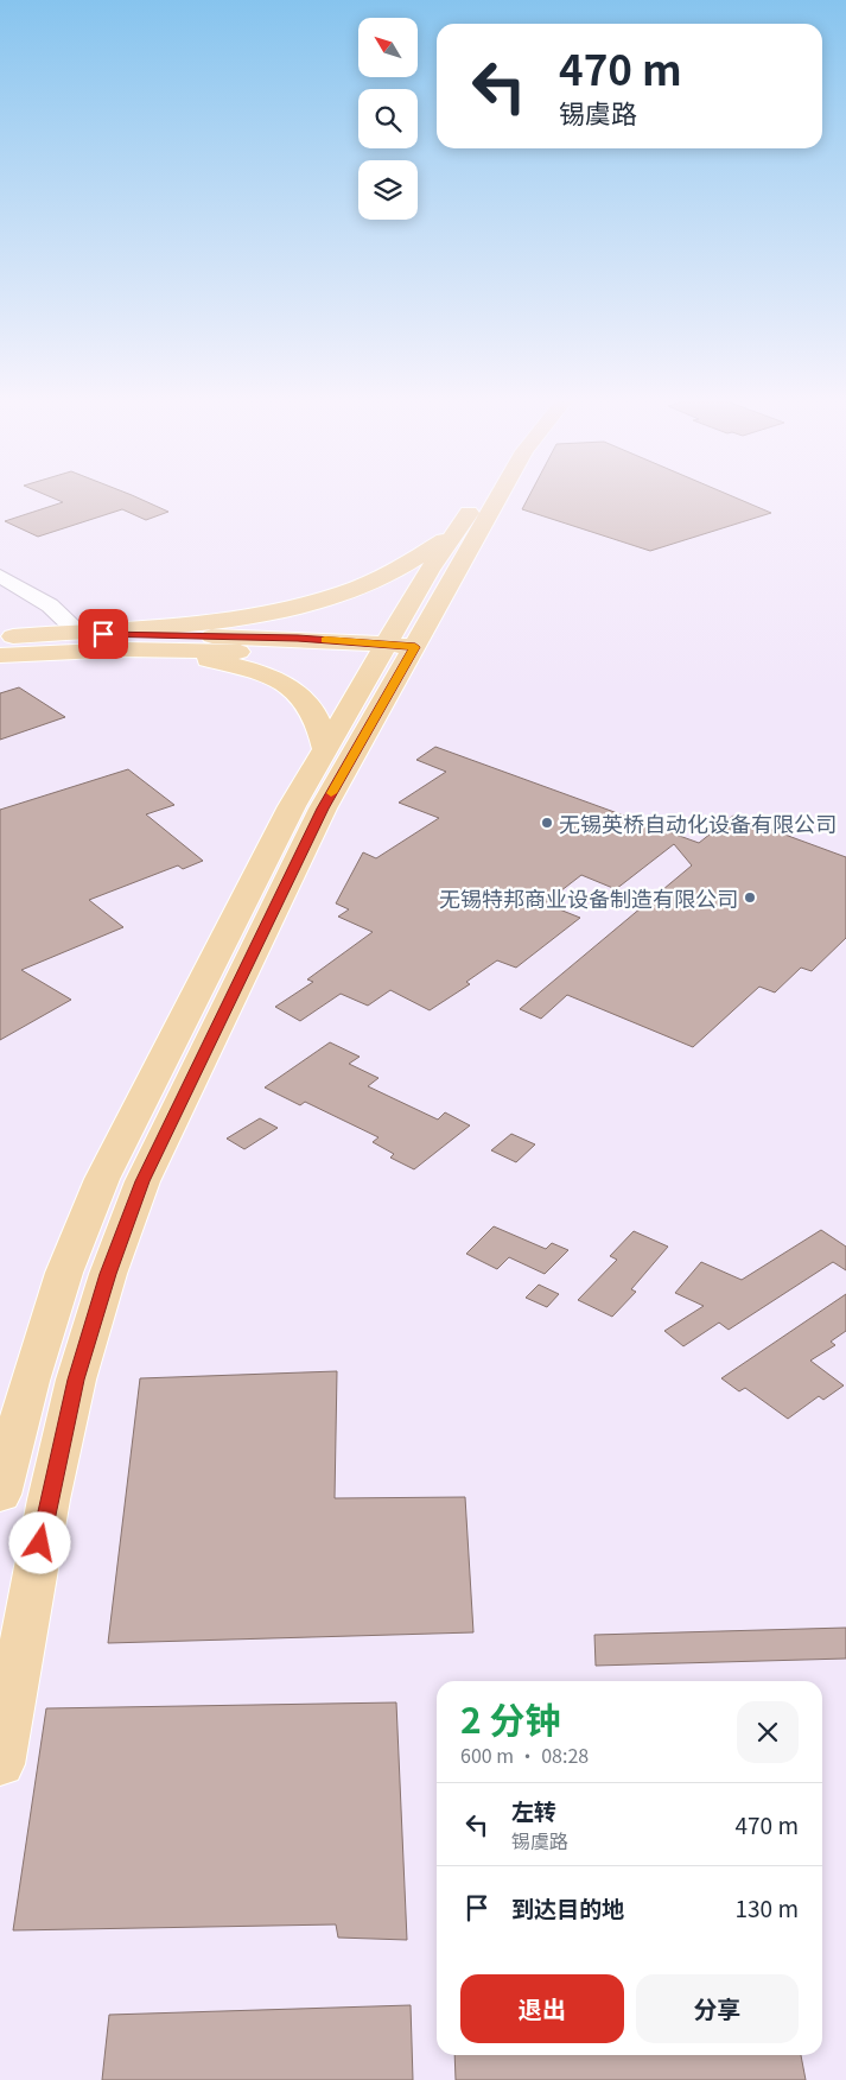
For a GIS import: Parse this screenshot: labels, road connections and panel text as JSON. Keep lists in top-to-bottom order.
{
  "places": ["无锡英桥自动化设备有限公司", "无锡特邦商业设备制造有限公司"],
  "north": "top left",
  "page": {
    "turn": ["470 m", "锡虞路"],
    "heading": ["2 分钟", "600 m · 08:28"],
    "list": [
      {
        "name": "左转",
        "note": "锡虞路",
        "value": "470 m"
      },
      {
        "name": "到达目的地",
        "value": "130 m"
      }
    ],
    "buttons": ["退出", "分享"]
  }
}
